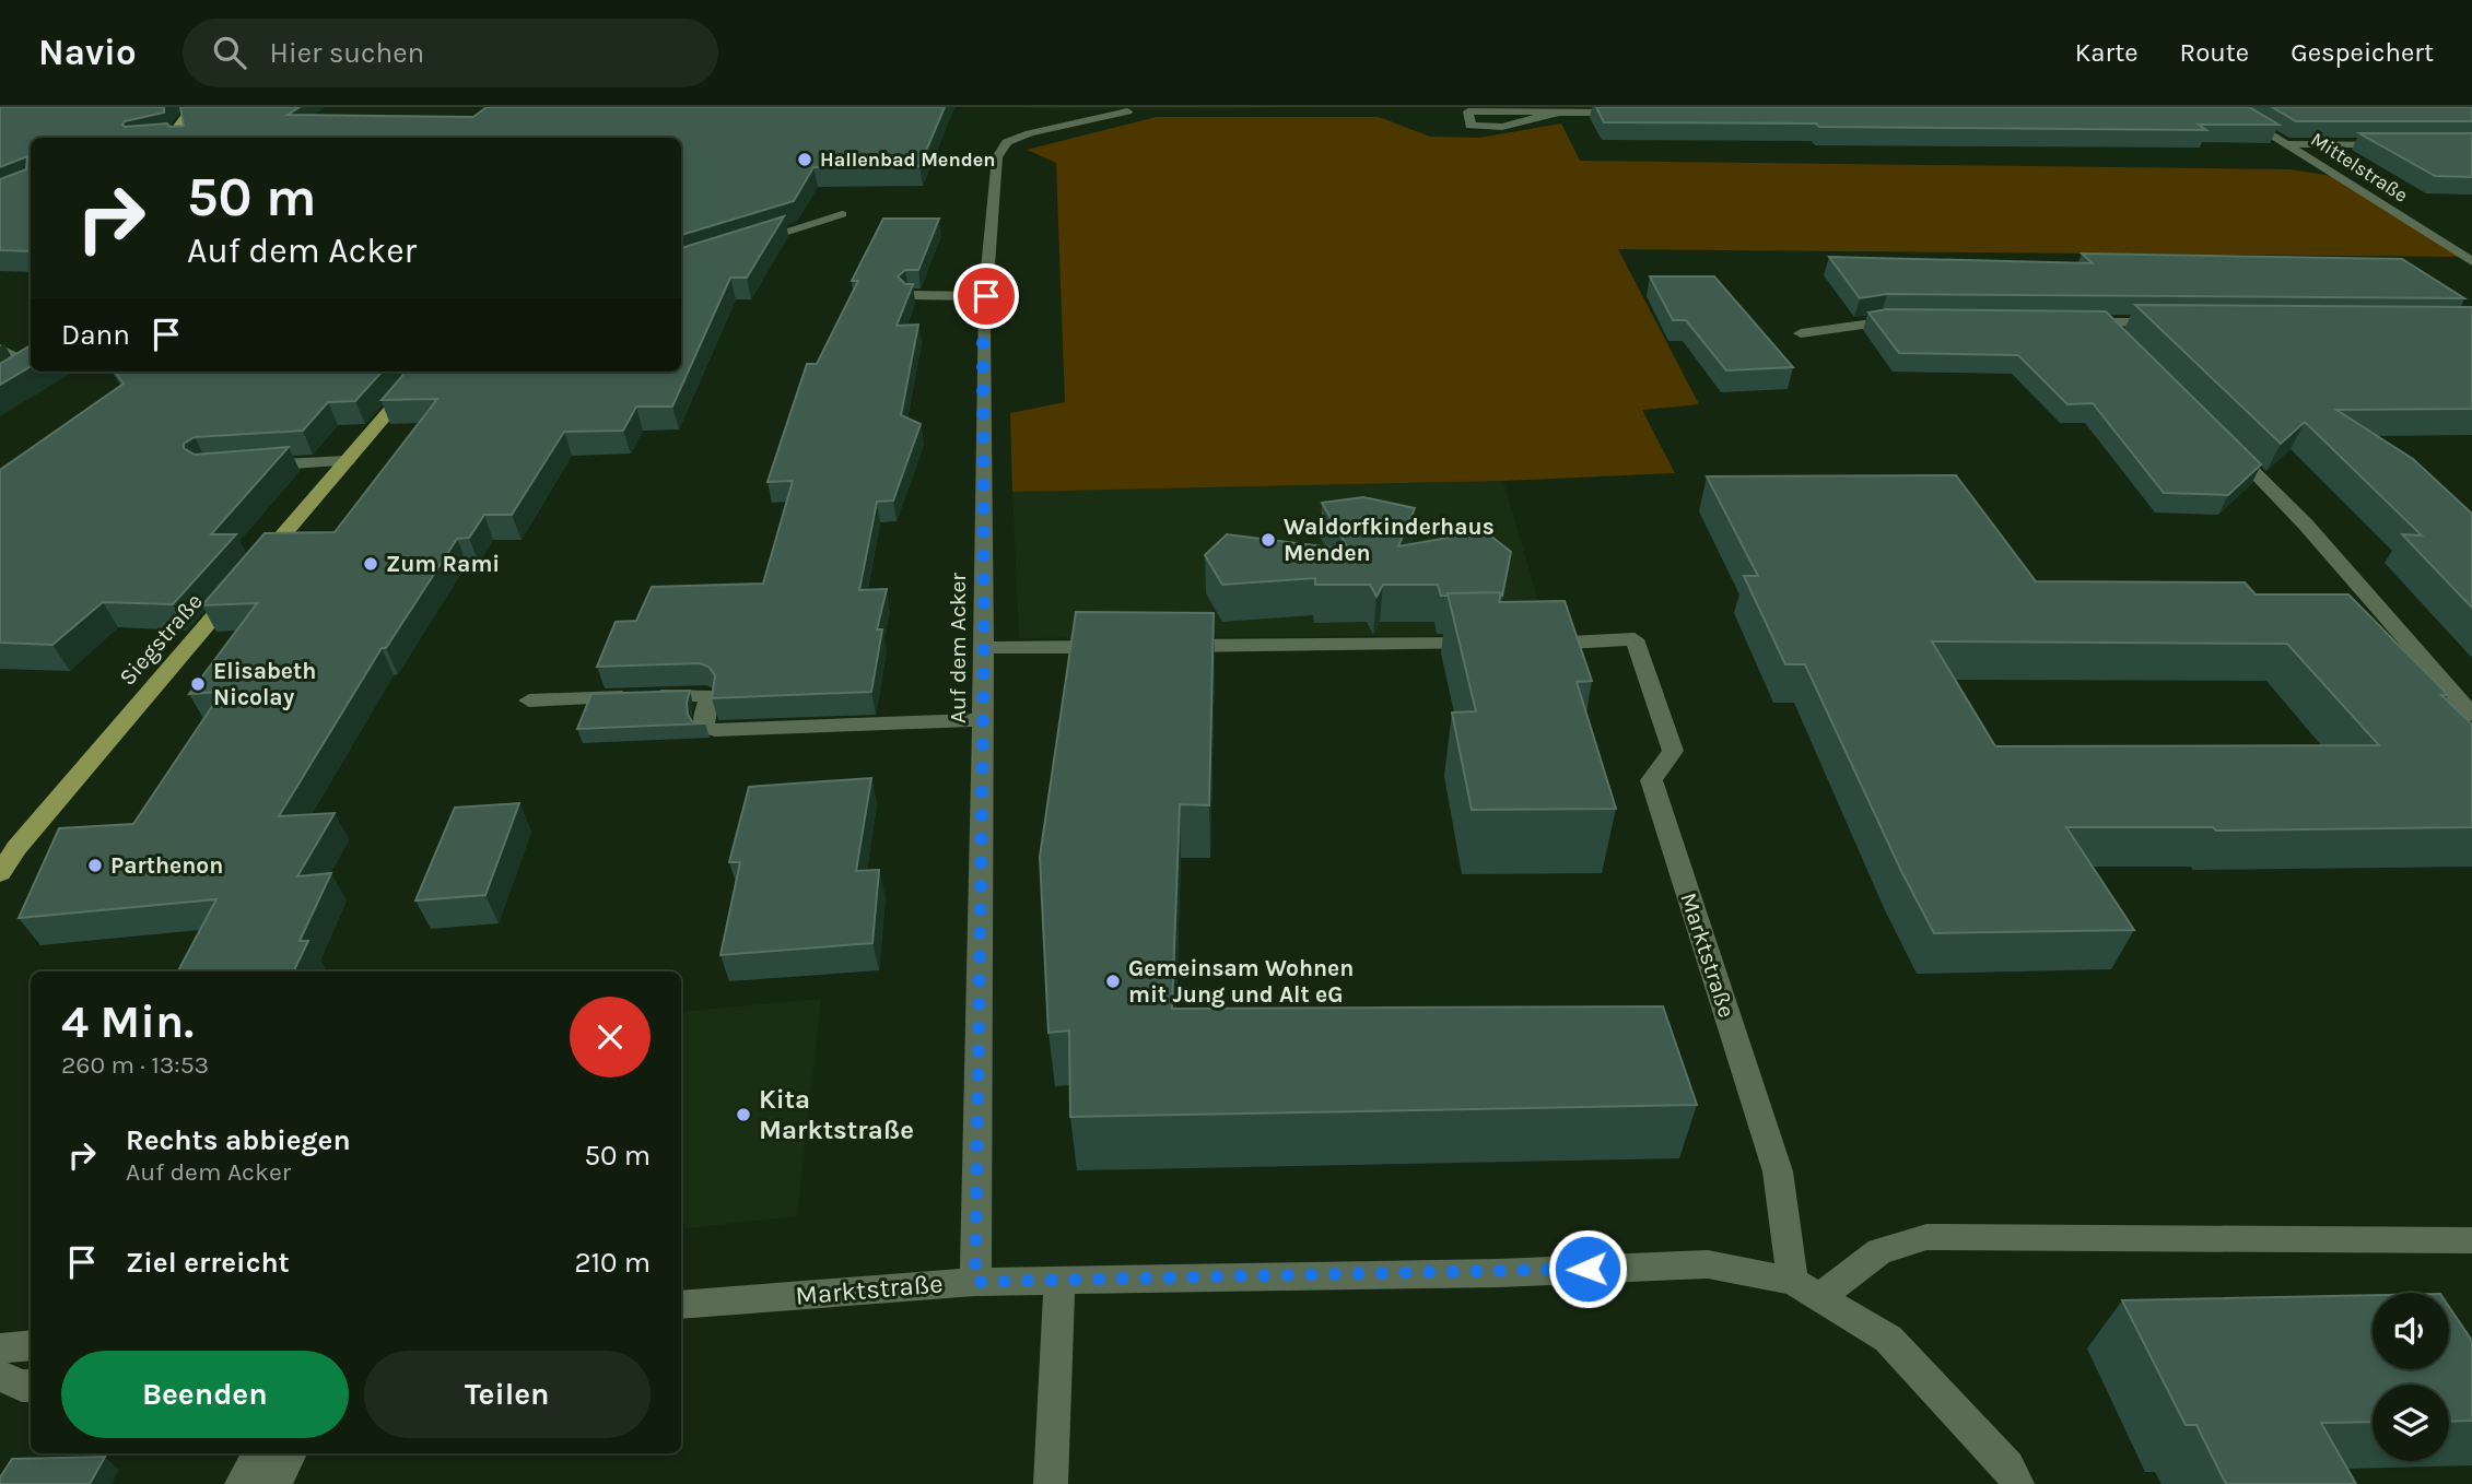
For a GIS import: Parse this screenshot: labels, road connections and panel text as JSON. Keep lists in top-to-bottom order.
{
  "streets": {
    "main road": ["Siegstraße"],
    "street": ["Mittelstraße", "Auf dem Acker", "Marktstraße"]
  },
  "crossings": [
    ["Auf dem Acker", "Marktstraße"]
  ],
  "places": [
    "Hallenbad Menden",
    "Waldorfkinderhaus Menden",
    "Zum Rami",
    "Elisabeth Nicolay",
    "Parthenon",
    "Gemeinsam Wohnen mit Jung und Alt eG",
    "Kita Marktstraße"
  ],
  "page": {
    "header": "Navio",
    "search": "Hier suchen",
    "nav": ["Karte", "Route", "Gespeichert"],
    "turn": ["50 m", "Auf dem Acker"],
    "then": "Dann",
    "heading": ["4 Min.", "260 m · 13:53"],
    "list": [
      {
        "name": "Rechts abbiegen",
        "note": "Auf dem Acker",
        "value": "50 m"
      },
      {
        "name": "Ziel erreicht",
        "value": "210 m"
      }
    ],
    "buttons": ["Beenden", "Teilen"]
  }
}
